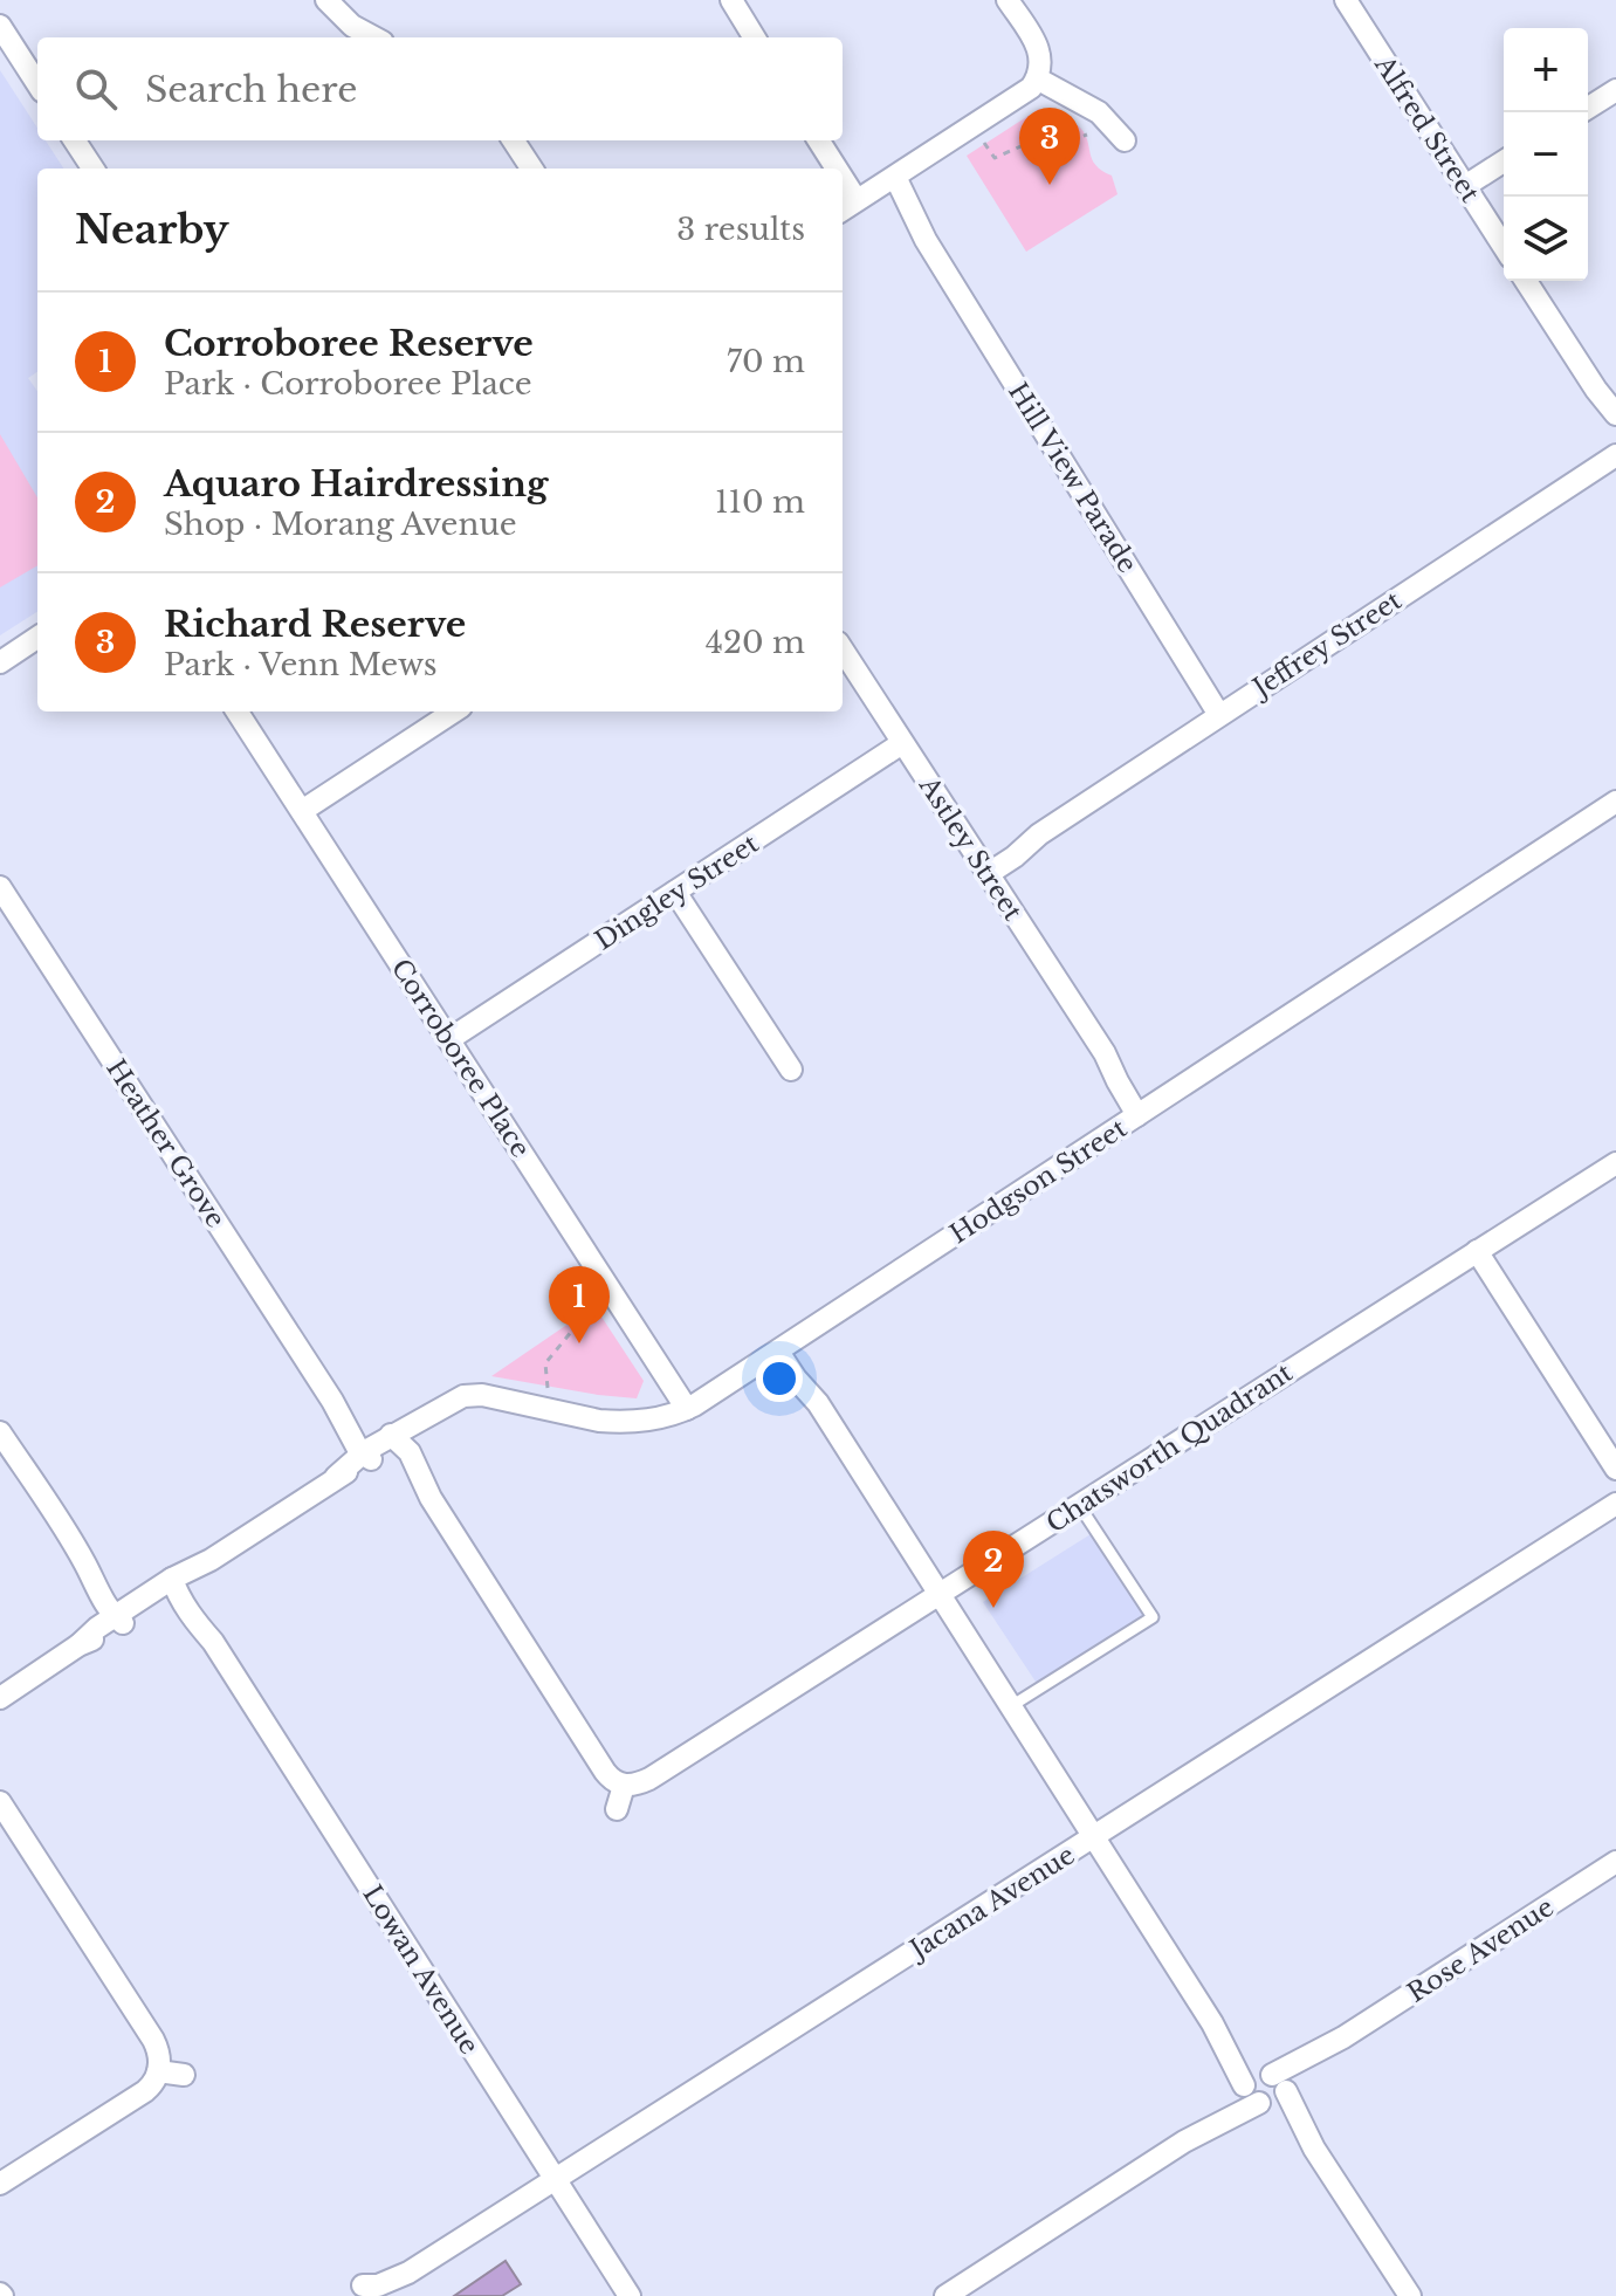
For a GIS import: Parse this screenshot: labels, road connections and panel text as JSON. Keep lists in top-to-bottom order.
{
  "streets": {
    "street": [
      "Alfred Street",
      "Hill View Parade",
      "Jeffrey Street",
      "Astley Street",
      "Dingley Street",
      "Corroboree Place",
      "Heather Grove",
      "Hodgson Street",
      "Chatsworth Quadrant",
      "Jacana Avenue",
      "Rose Avenue",
      "Lowan Avenue"
    ]
  },
  "crossings": [
    ["Hill View Parade", "Jeffrey Street"],
    ["Jeffrey Street", "Astley Street"],
    ["Astley Street", "Dingley Street"],
    ["Astley Street", "Hodgson Street"],
    ["Dingley Street", "Corroboree Place"],
    ["Corroboree Place", "Hodgson Street"],
    ["Heather Grove", "Hodgson Street"],
    ["Hodgson Street", "Lowan Avenue"],
    ["Jacana Avenue", "Lowan Avenue"]
  ],
  "page": {
    "map_buttons": ["+", "−"],
    "search": "Search here",
    "pins": ["3", "1", "2"],
    "heading": ["Nearby", "3 results"],
    "list": [
      {
        "mark": "1",
        "name": "Corroboree Reserve",
        "note": "Park · Corroboree Place",
        "value": "70 m"
      },
      {
        "mark": "2",
        "name": "Aquaro Hairdressing",
        "note": "Shop · Morang Avenue",
        "value": "110 m"
      },
      {
        "mark": "3",
        "name": "Richard Reserve",
        "note": "Park · Venn Mews",
        "value": "420 m"
      }
    ]
  }
}
